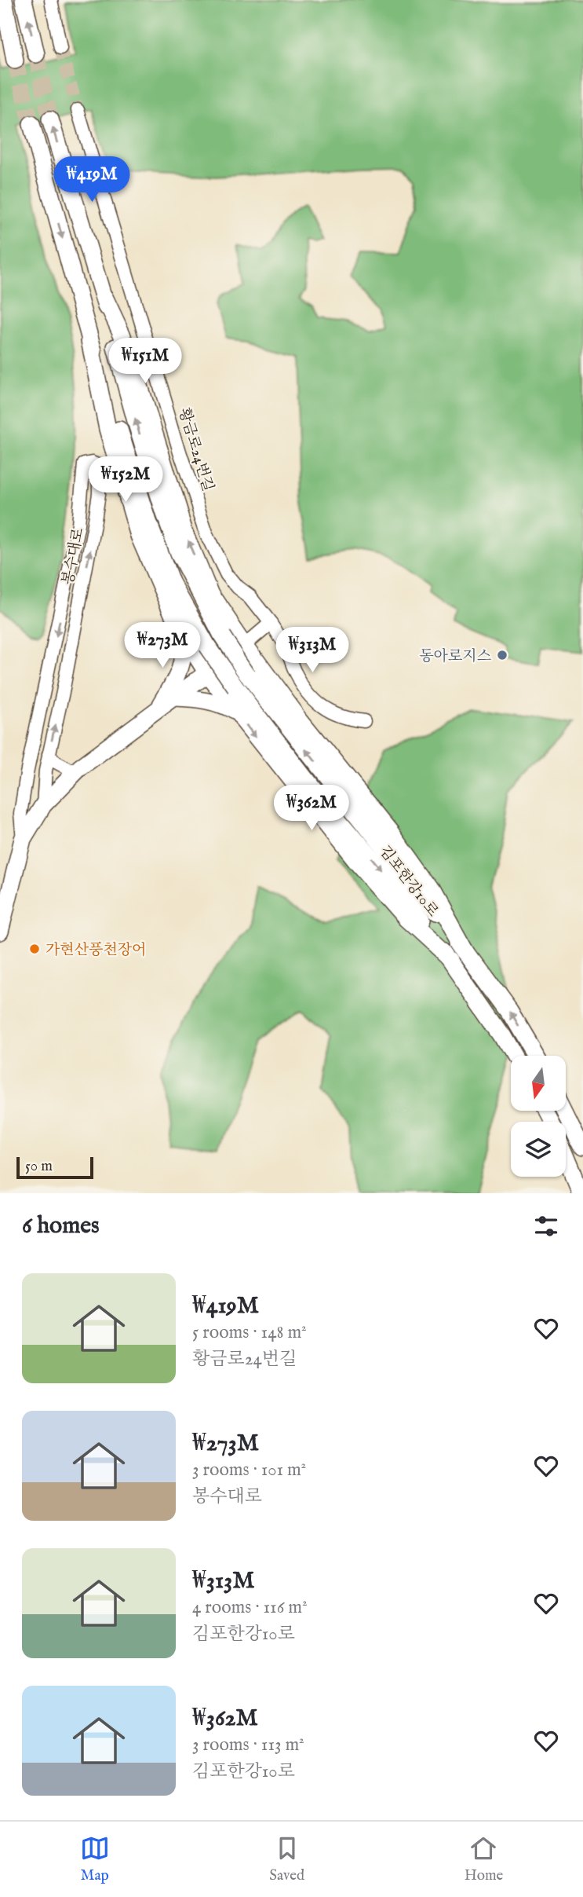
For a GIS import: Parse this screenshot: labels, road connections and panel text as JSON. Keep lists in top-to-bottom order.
{
  "streets": {
    "street": ["황금로24번길", "봉수대로", "김포한강10로"]
  },
  "places": ["동아로지스", "가현산풍천장어"],
  "scale_bar": "50 m",
  "north": "bottom",
  "page": {
    "price": [
      "₩419M",
      "₩151M",
      "₩152M",
      "₩273M",
      "₩313M",
      "₩362M"
    ],
    "scale": "50 m",
    "heading": "6 homes",
    "list": [
      {
        "name": "₩419M",
        "note": "5 rooms · 148 m² · 황금로24번길"
      },
      {
        "name": "₩273M",
        "note": "3 rooms · 101 m² · 봉수대로"
      },
      {
        "name": "₩313M",
        "note": "4 rooms · 116 m² · 김포한강10로"
      },
      {
        "name": "₩362M",
        "note": "3 rooms · 113 m² · 김포한강10로"
      }
    ],
    "tabs": ["Map", "Saved", "Home"]
  }
}
